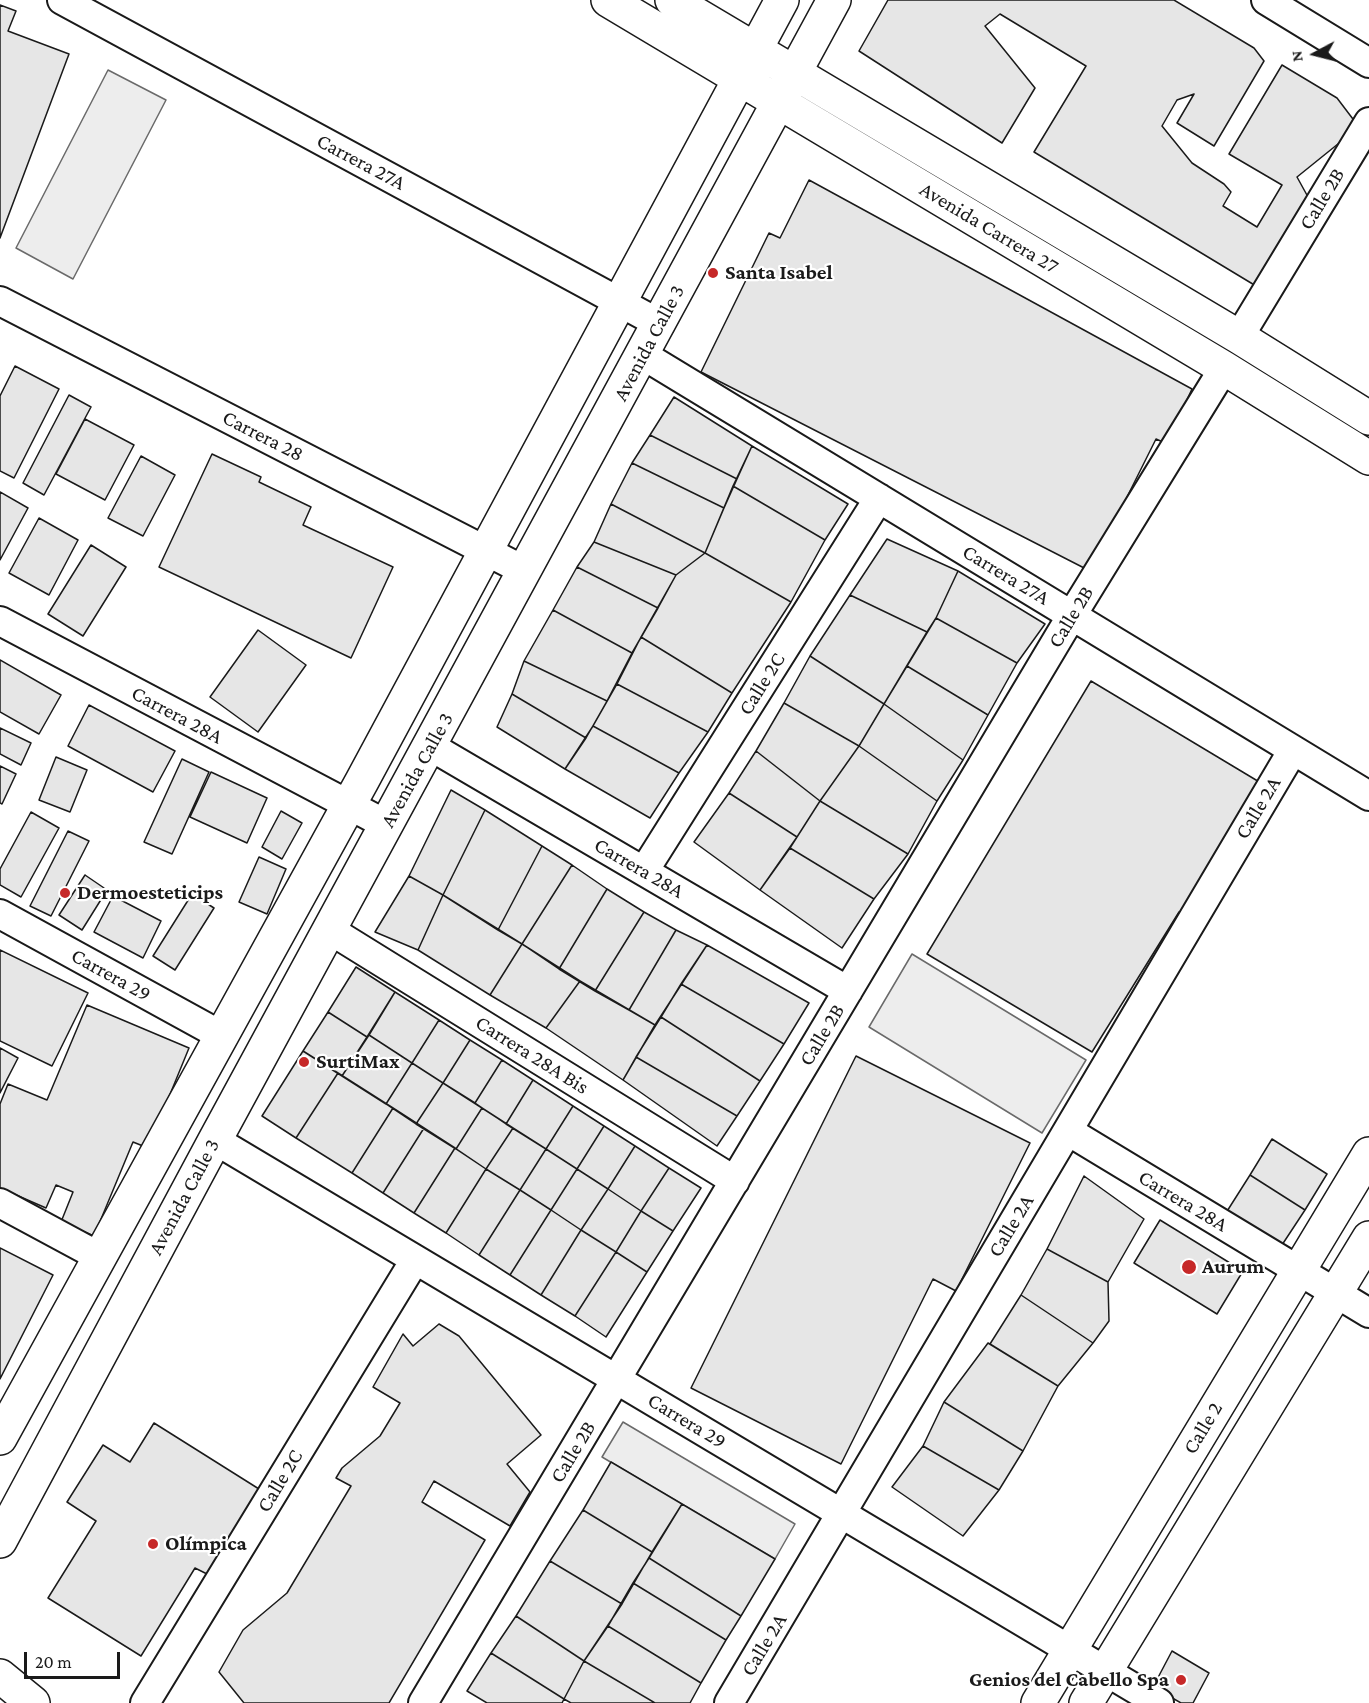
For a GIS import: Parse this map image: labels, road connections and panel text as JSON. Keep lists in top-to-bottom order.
{
  "streets": {
    "main road": ["Avenida Carrera 27", "Avenida Calle 3", "Calle 2"],
    "street": [
      "Carrera 27A",
      "Calle 2B",
      "Carrera 28",
      "Calle 2C",
      "Carrera 28A",
      "Calle 2A",
      "Carrera 29",
      "Carrera 28A Bis"
    ]
  },
  "crossings": [
    ["Carrera 27A", "Calle 2B"],
    ["Carrera 27A", "Avenida Calle 3"],
    ["Carrera 27A", "Calle 2C"],
    ["Carrera 27A", "Calle 2A"],
    ["Calle 2B", "Avenida Carrera 27"],
    ["Calle 2B", "Carrera 28A"],
    ["Calle 2B", "Carrera 29"],
    ["Calle 2B", "Carrera 28A Bis"],
    ["Avenida Carrera 27", "Avenida Calle 3"],
    ["Avenida Calle 3", "Carrera 28"],
    ["Avenida Calle 3", "Carrera 28A"],
    ["Avenida Calle 3", "Carrera 29"],
    ["Avenida Calle 3", "Carrera 28A Bis"],
    ["Calle 2C", "Carrera 28A"],
    ["Calle 2C", "Carrera 29"],
    ["Carrera 28A", "Calle 2A"],
    ["Carrera 28A", "Calle 2"],
    ["Calle 2A", "Carrera 29"],
    ["Carrera 29", "Calle 2"]
  ],
  "places": [
    "Santa Isabel",
    "Dermoesteticips",
    "SurtiMax",
    "Aurum",
    "Olímpica",
    "Genios del Cabello Spa"
  ],
  "scale_bar": "20 m",
  "north": "left"
}
